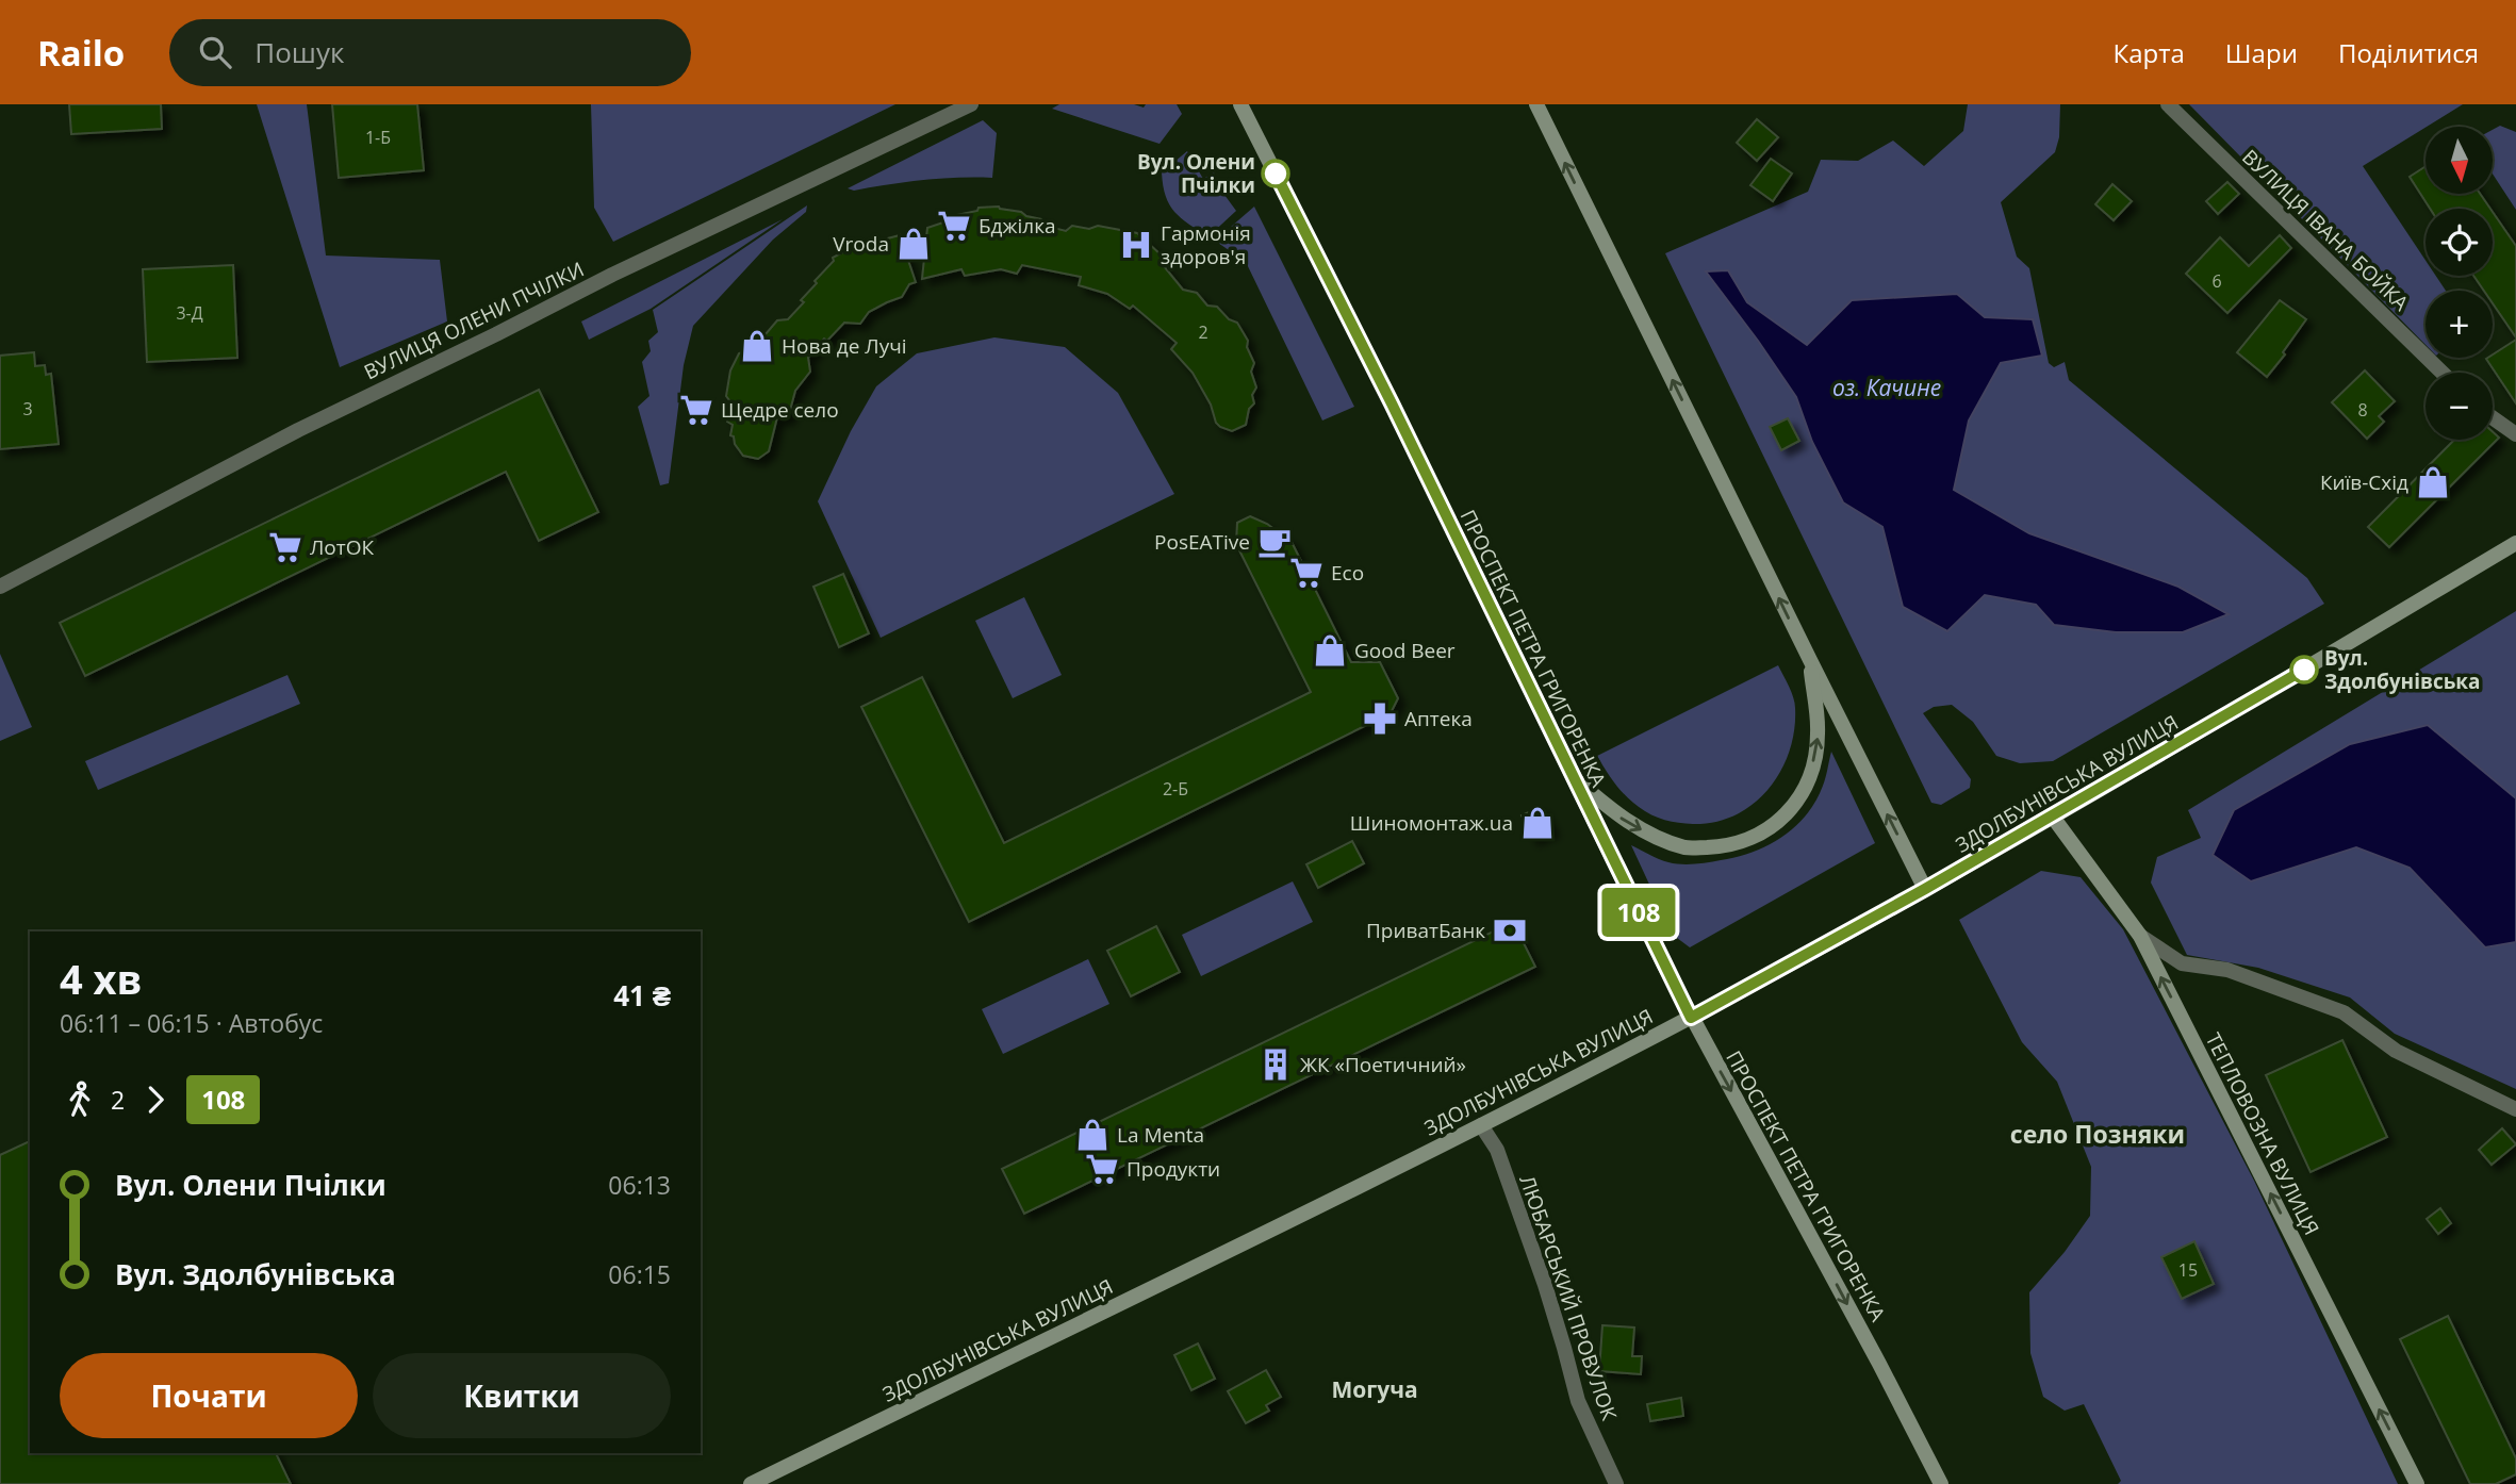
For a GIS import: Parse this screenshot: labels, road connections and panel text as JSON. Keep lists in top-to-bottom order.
{
  "streets": {
    "main road": ["ПРОСПЕКТ ПЕТРА ГРИГОРЕНКА", "ЗДОЛБУНІВСЬКА ВУЛИЦЯ", "ТЕПЛОВОЗНА ВУЛИЦЯ"],
    "street": ["ВУЛИЦЯ ІВАНА БОЙКА", "ВУЛИЦЯ ОЛЕНИ ПЧІЛКИ", "ЛЮБАРСЬКИЙ ПРОВУЛОК"]
  },
  "crossings": [
    ["ПРОСПЕКТ ПЕТРА ГРИГОРЕНКА", "ЗДОЛБУНІВСЬКА ВУЛИЦЯ"],
    ["ЗДОЛБУНІВСЬКА ВУЛИЦЯ", "ТЕПЛОВОЗНА ВУЛИЦЯ"],
    ["ЗДОЛБУНІВСЬКА ВУЛИЦЯ", "ЛЮБАРСЬКИЙ ПРОВУЛОК"]
  ],
  "one_way": ["ТЕПЛОВОЗНА ВУЛИЦЯ"],
  "districts": ["село Позняки", "Могуча"],
  "water": ["оз. Качине"],
  "places": {
    "other": ["Вул. Олени Пчілки", "Вул. Здолбунівська"],
    "supermarket": [
      "Бджілка",
      "Щедре село",
      "ЛотОК",
      "Eco",
      "Продукти"
    ],
    "shop": [
      "Vroda",
      "Нова де Лучі",
      "Київ-Схід",
      "Good Beer",
      "Шиномонтаж.ua",
      "La Menta"
    ],
    "hospital": ["Гармонія здоров'я"],
    "cafe": ["PosEATive"],
    "pharmacy": ["Аптека"],
    "bank": ["ПриватБанк"],
    "building": ["ЖК «Поетичний»"]
  },
  "lines": ["bus line 108"],
  "house_numbers": [
    "1-Б",
    "6",
    "3-Д",
    "2",
    "3",
    "8",
    "2-Б",
    "15"
  ],
  "north": "bottom",
  "page": {
    "header": "Railo",
    "search": "Пошук",
    "nav": ["Карта", "Шари", "Поділитися"],
    "on_map": "108",
    "map_buttons": ["+", "−"],
    "heading": ["4 хв", "06:11 – 06:15 · Автобус", "41 ₴"],
    "legs": ["2", "108"],
    "list": [
      {
        "name": "Вул. Олени Пчілки",
        "value": "06:13"
      },
      {
        "name": "Вул. Здолбунівська",
        "value": "06:15"
      }
    ],
    "buttons": ["Почати", "Квитки"]
  }
}
